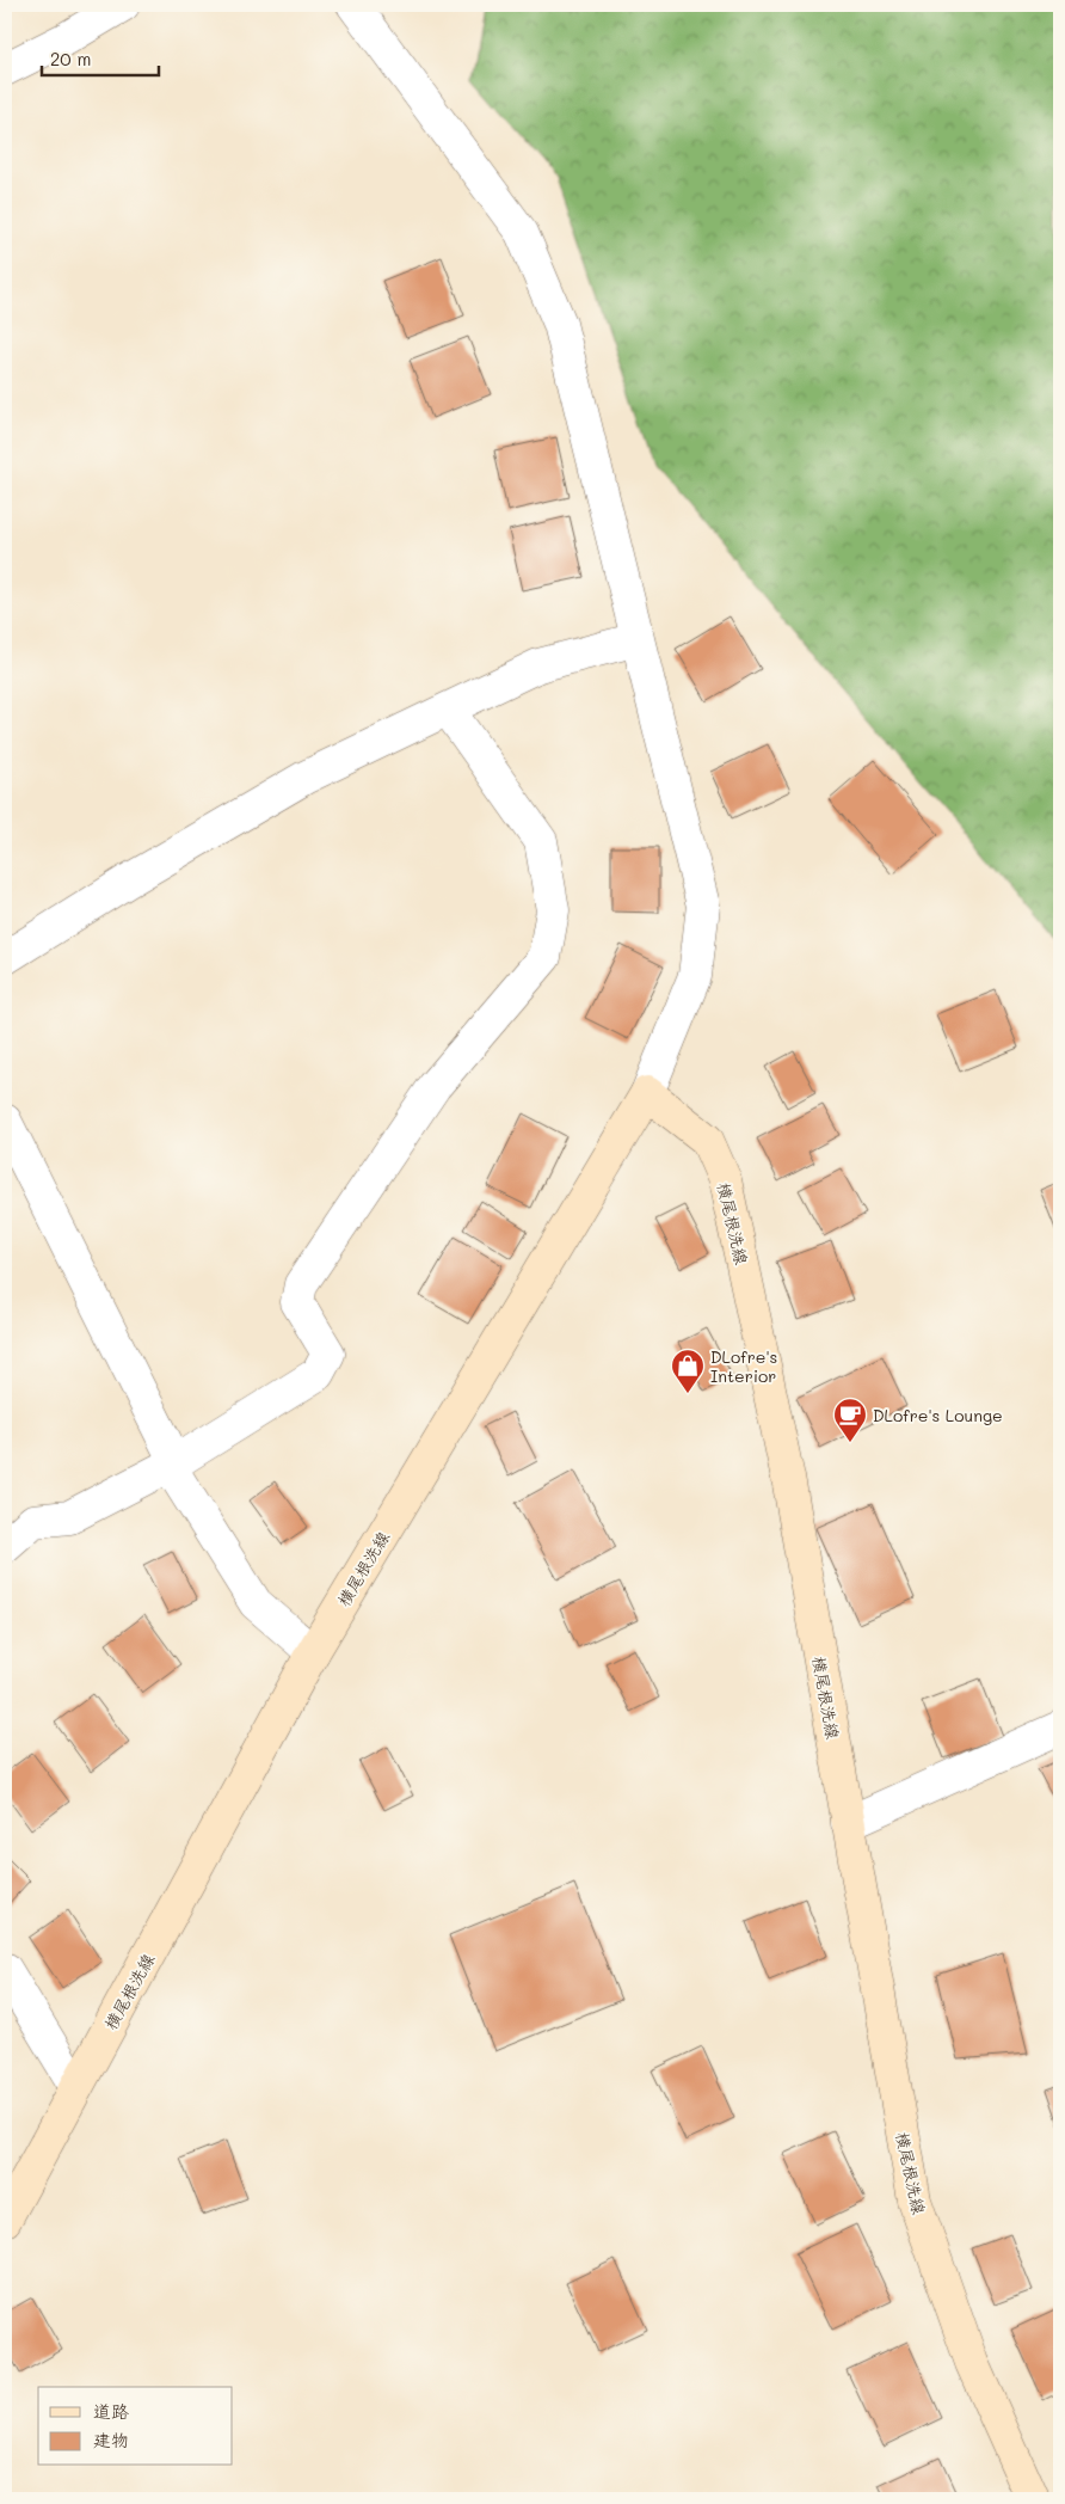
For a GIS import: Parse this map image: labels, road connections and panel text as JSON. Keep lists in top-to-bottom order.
{
  "streets": {
    "main road": ["横尾根洗線"]
  },
  "places": {
    "shop": ["DLofre's Interior"],
    "cafe": ["DLofre's Lounge"]
  },
  "legend": ["道路", "建物"],
  "scale_bar": "20 m"
}
